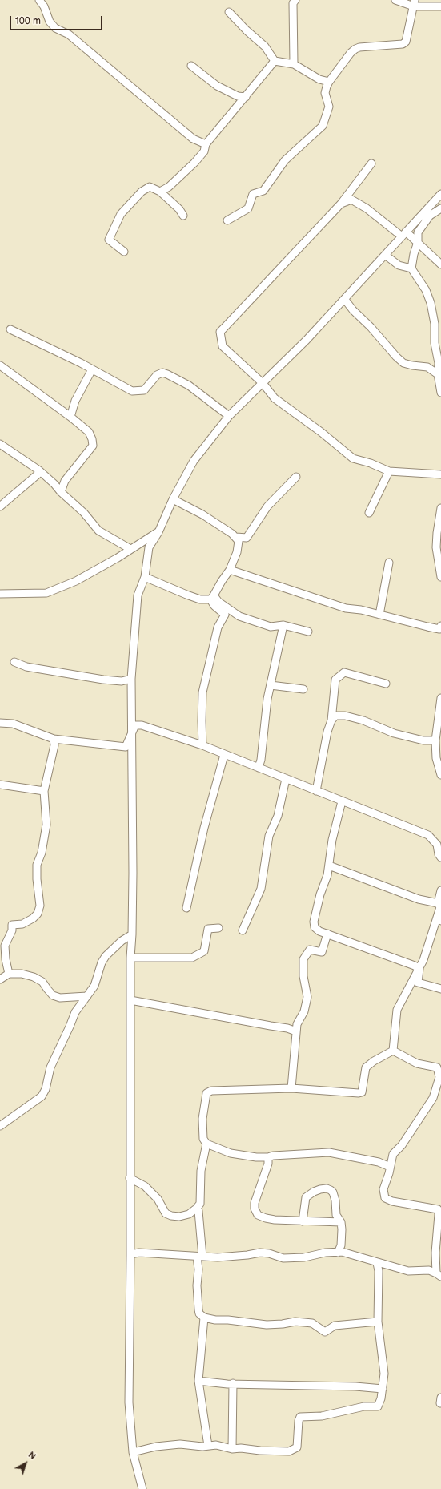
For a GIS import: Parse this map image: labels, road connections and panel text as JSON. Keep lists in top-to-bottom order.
{
  "scale_bar": "100 m",
  "north": "top right"
}
